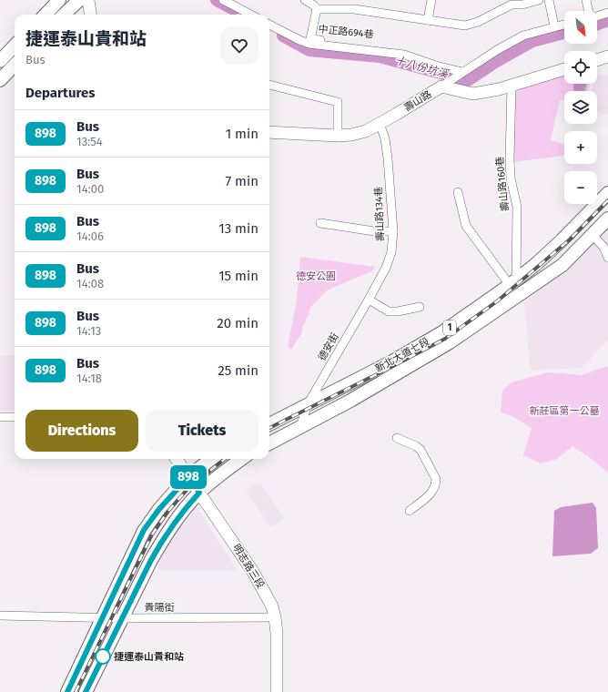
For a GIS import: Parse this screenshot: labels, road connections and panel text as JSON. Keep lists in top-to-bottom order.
{
  "streets": {
    "main road": ["1", "新北大道七段"],
    "street": [
      "中正路694巷",
      "壽山路",
      "壽山路160巷",
      "壽山路134巷",
      "德安街",
      "明志路三段",
      "貴陽街"
    ]
  },
  "crossings": [
    ["壽山路", "壽山路160巷"],
    ["壽山路", "壽山路134巷"],
    ["壽山路160巷", "新北大道七段"],
    ["壽山路134巷", "德安街"],
    ["德安街", "新北大道七段"],
    ["明志路三段", "貴陽街"]
  ],
  "water": ["十八份坑溪"],
  "parks": ["德安公園", "新莊區第一公墓"],
  "places": ["捷運泰山貴和站"],
  "lines": ["bus line 898"],
  "north": "bottom right",
  "page": {
    "on_map": "898",
    "map_buttons": ["+", "−"],
    "heading": [
      ["捷運泰山貴和站", "Bus"],
      "Departures"
    ],
    "list": [
      {
        "mark": "898",
        "name": "Bus",
        "note": "13:54",
        "value": "1 min"
      },
      {
        "mark": "898",
        "name": "Bus",
        "note": "14:00",
        "value": "7 min"
      },
      {
        "mark": "898",
        "name": "Bus",
        "note": "14:06",
        "value": "13 min"
      },
      {
        "mark": "898",
        "name": "Bus",
        "note": "14:08",
        "value": "15 min"
      },
      {
        "mark": "898",
        "name": "Bus",
        "note": "14:13",
        "value": "20 min"
      },
      {
        "mark": "898",
        "name": "Bus",
        "note": "14:18",
        "value": "25 min"
      }
    ],
    "buttons": ["Directions", "Tickets"]
  }
}
